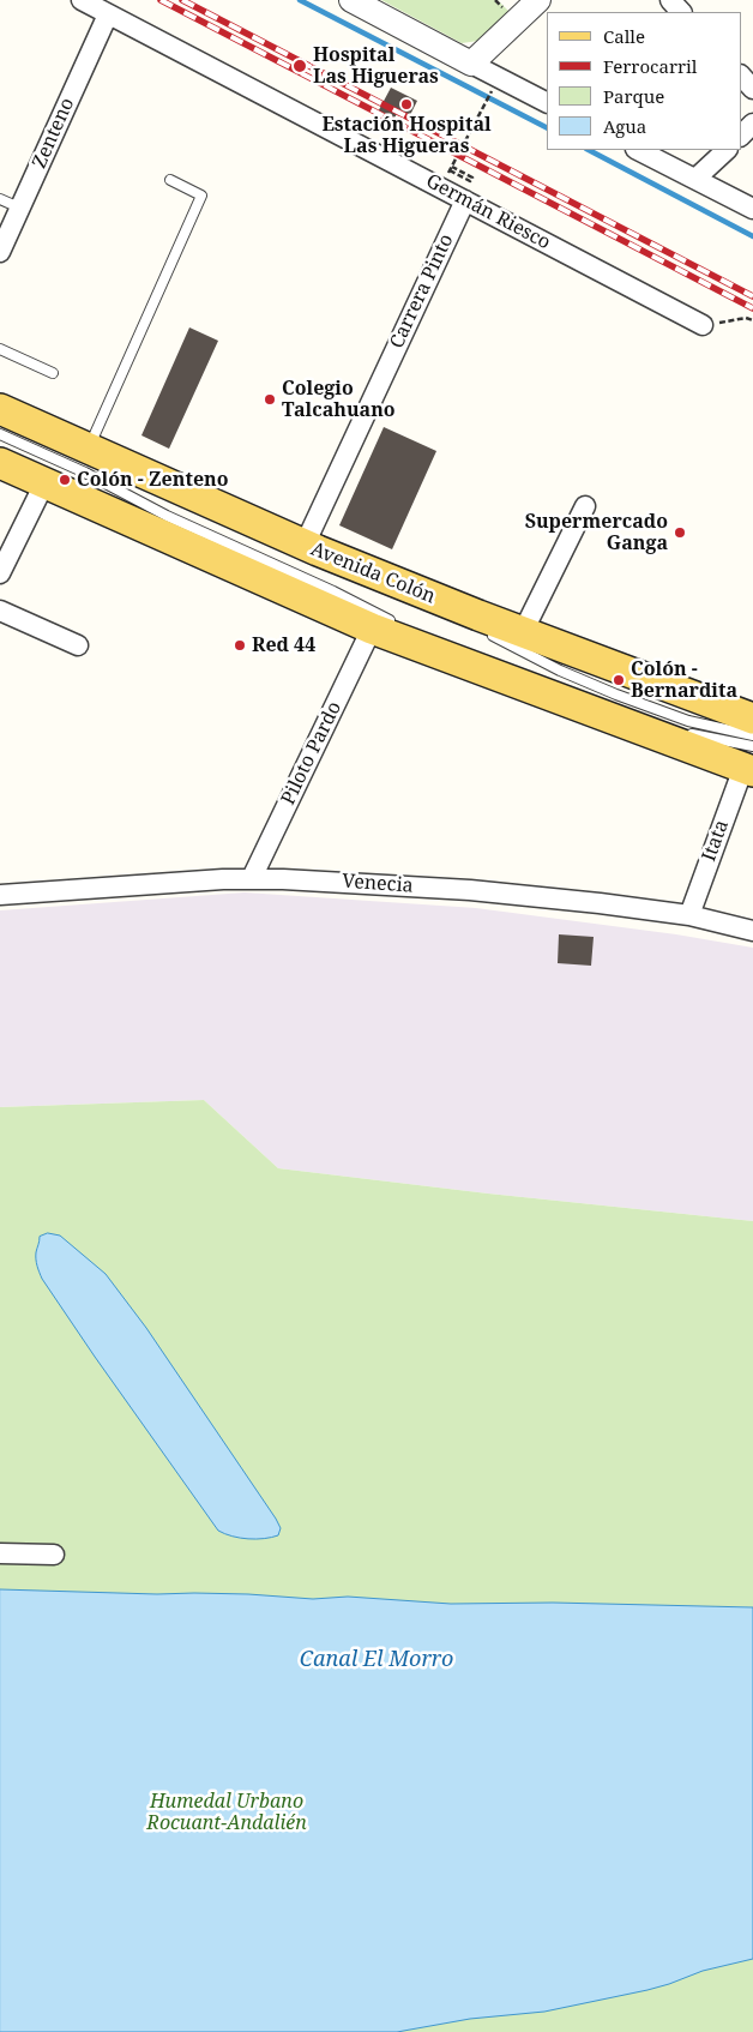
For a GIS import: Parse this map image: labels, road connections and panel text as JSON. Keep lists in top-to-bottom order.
{
  "streets": {
    "main road": ["Avenida Colón"],
    "street": [
      "Zenteno",
      "Germán Riesco",
      "Carrera Pinto",
      "Piloto Pardo",
      "Itata",
      "Venecia"
    ]
  },
  "crossings": [
    ["Zenteno", "Germán Riesco"],
    ["Germán Riesco", "Carrera Pinto"],
    ["Carrera Pinto", "Avenida Colón"],
    ["Piloto Pardo", "Venecia"],
    ["Itata", "Venecia"]
  ],
  "water": ["Canal El Morro"],
  "parks": ["Humedal Urbano Rocuant-Andalién"],
  "places": [
    "Hospital Las Higueras",
    "Estación Hospital Las Higueras",
    "Colegio Talcahuano",
    "Colón - Zenteno",
    "Supermercado Ganga",
    "Red 44",
    "Colón - Bernardita"
  ],
  "legend": [
    "Calle",
    "Ferrocarril",
    "Parque",
    "Agua"
  ]
}
